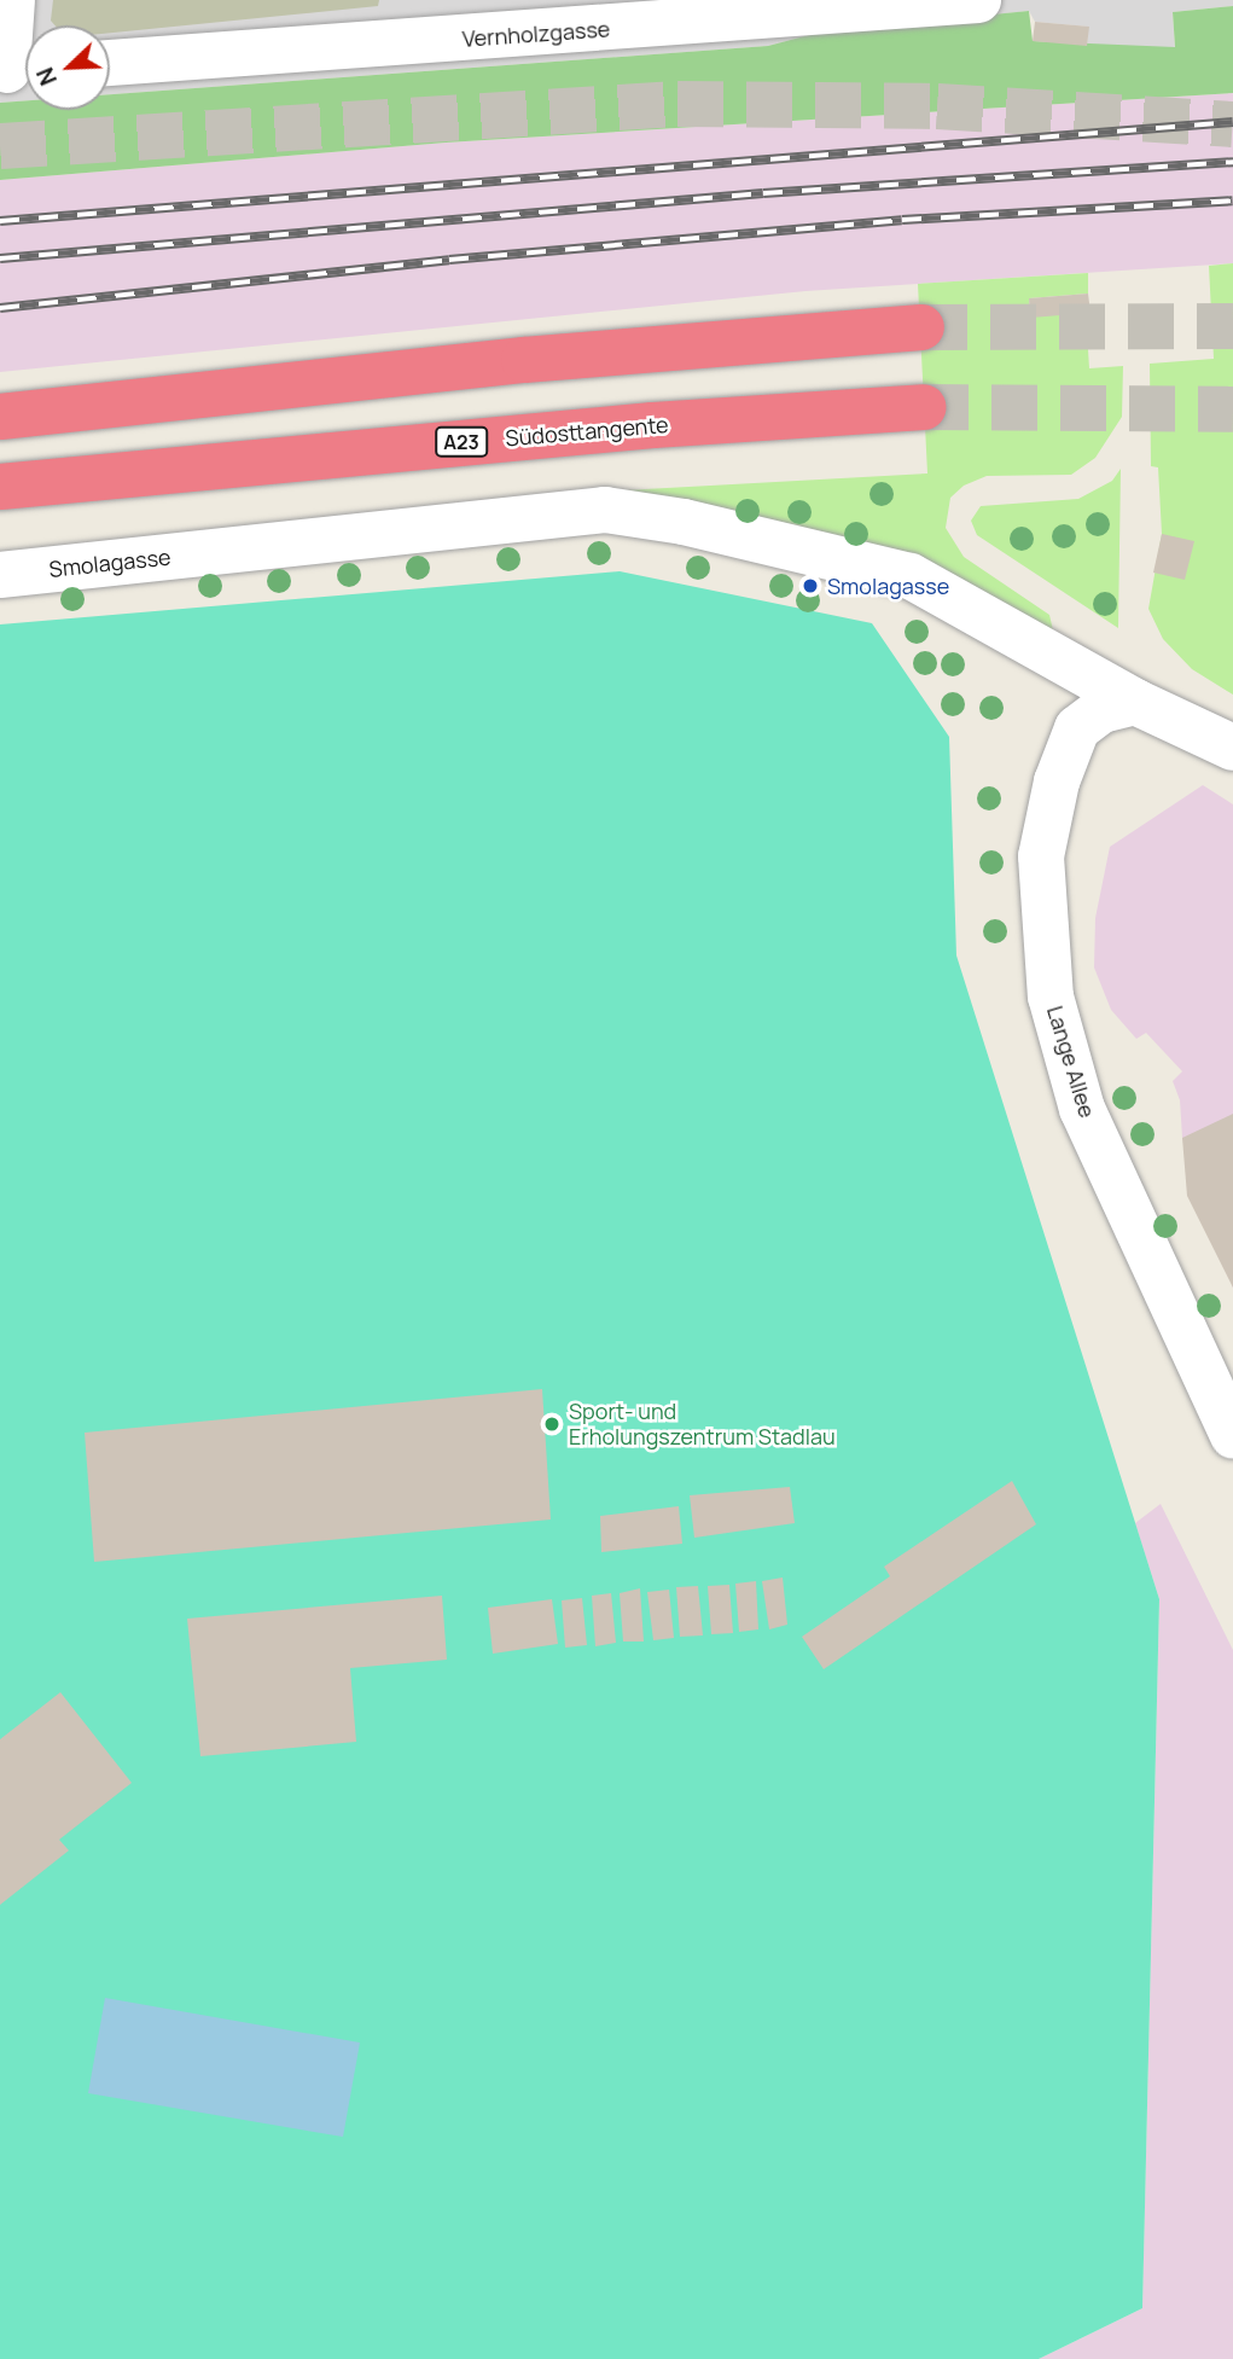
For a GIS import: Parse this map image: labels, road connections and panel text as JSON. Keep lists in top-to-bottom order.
{
  "streets": {
    "highway": ["Südosttangente", "A23"],
    "street": ["Vernholzgasse", "Smolagasse", "Lange Allee"]
  },
  "crossings": [
    ["Smolagasse", "Lange Allee"]
  ],
  "places": ["Smolagasse", "Sport- und Erholungszentrum Stadlau"],
  "north": "bottom left"
}
